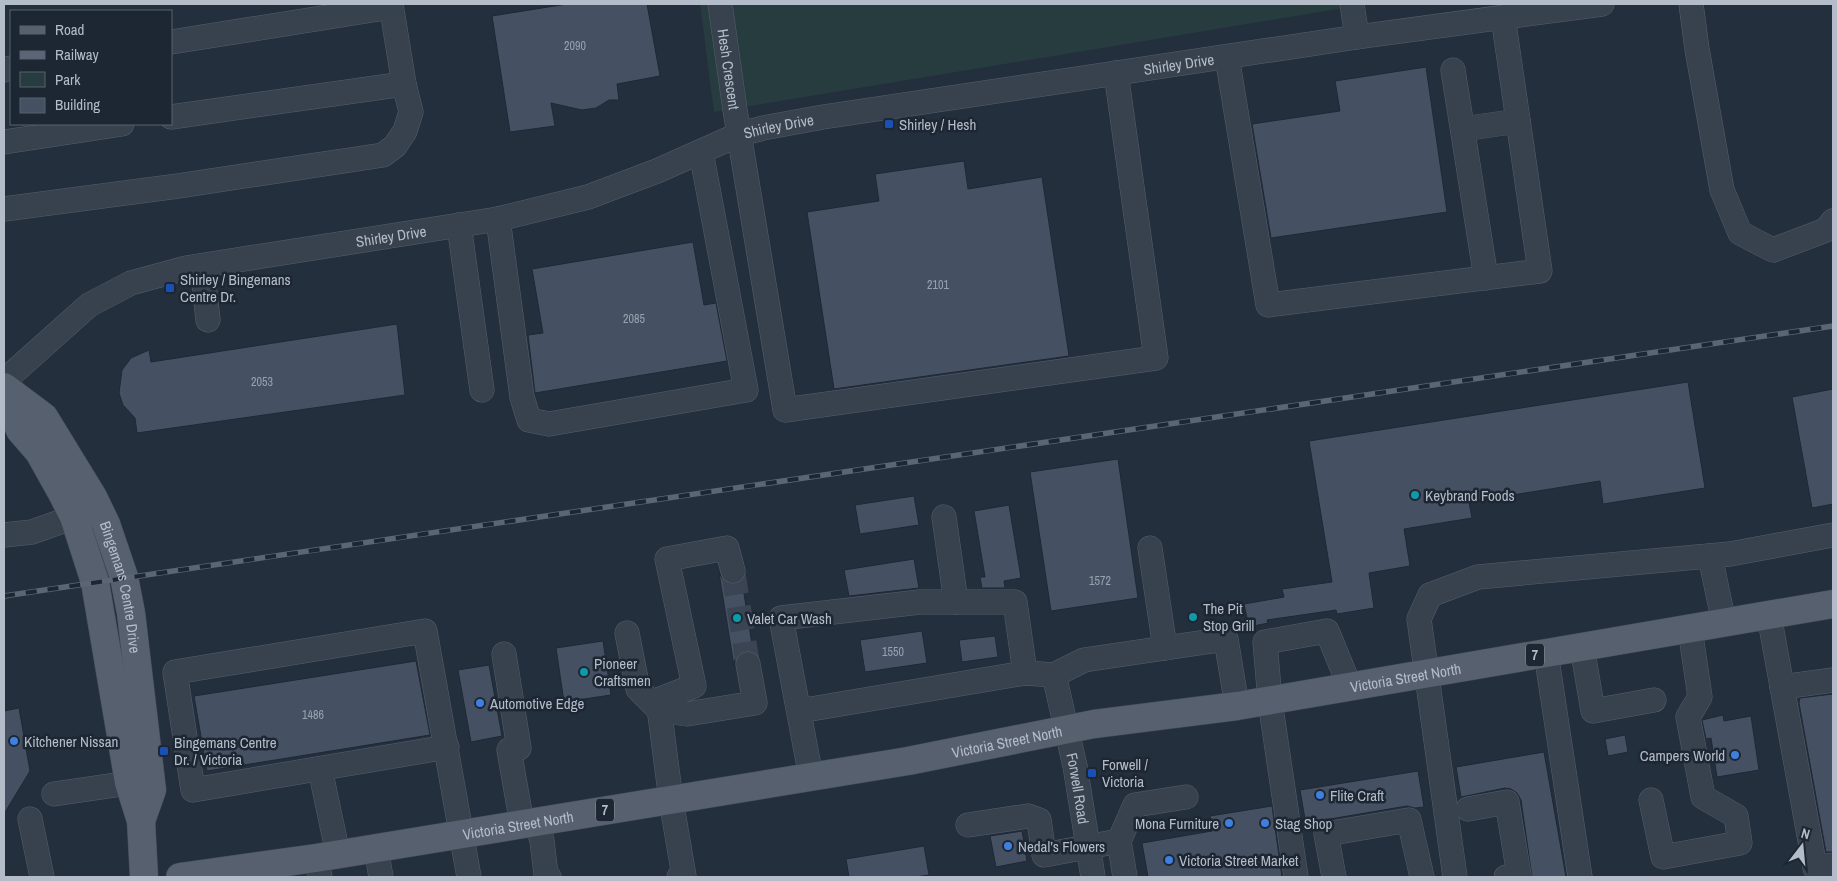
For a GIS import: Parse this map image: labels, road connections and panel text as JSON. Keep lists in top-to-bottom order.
{
  "streets": {
    "main road": ["Bingemans Centre Drive", "7", "Victoria Street North"],
    "street": ["Shirley Drive", "Hesh Crescent", "Forwell Road"]
  },
  "crossings": [
    ["Shirley Drive", "Hesh Crescent"],
    ["Victoria Street North", "Forwell Road"]
  ],
  "places": {
    "transit": [
      "Shirley / Hesh",
      "Shirley / Bingemans Centre Dr.",
      "Bingemans Centre Dr. / Victoria",
      "Forwell / Victoria"
    ],
    "other": [
      "Keybrand Foods",
      "The Pit Stop Grill",
      "Valet Car Wash",
      "Pioneer Craftsmen",
      "Automotive Edge",
      "Kitchener Nissan",
      "Campers World",
      "Flite Craft",
      "Mona Furniture",
      "Stag Shop",
      "Nedal’s Flowers",
      "Victoria Street Market"
    ]
  },
  "house_numbers": [
    "2090",
    "2101",
    "2085",
    "2053",
    "1572",
    "1550",
    "1486"
  ],
  "legend": [
    "Road",
    "Railway",
    "Park",
    "Building"
  ],
  "north": "top"
}
